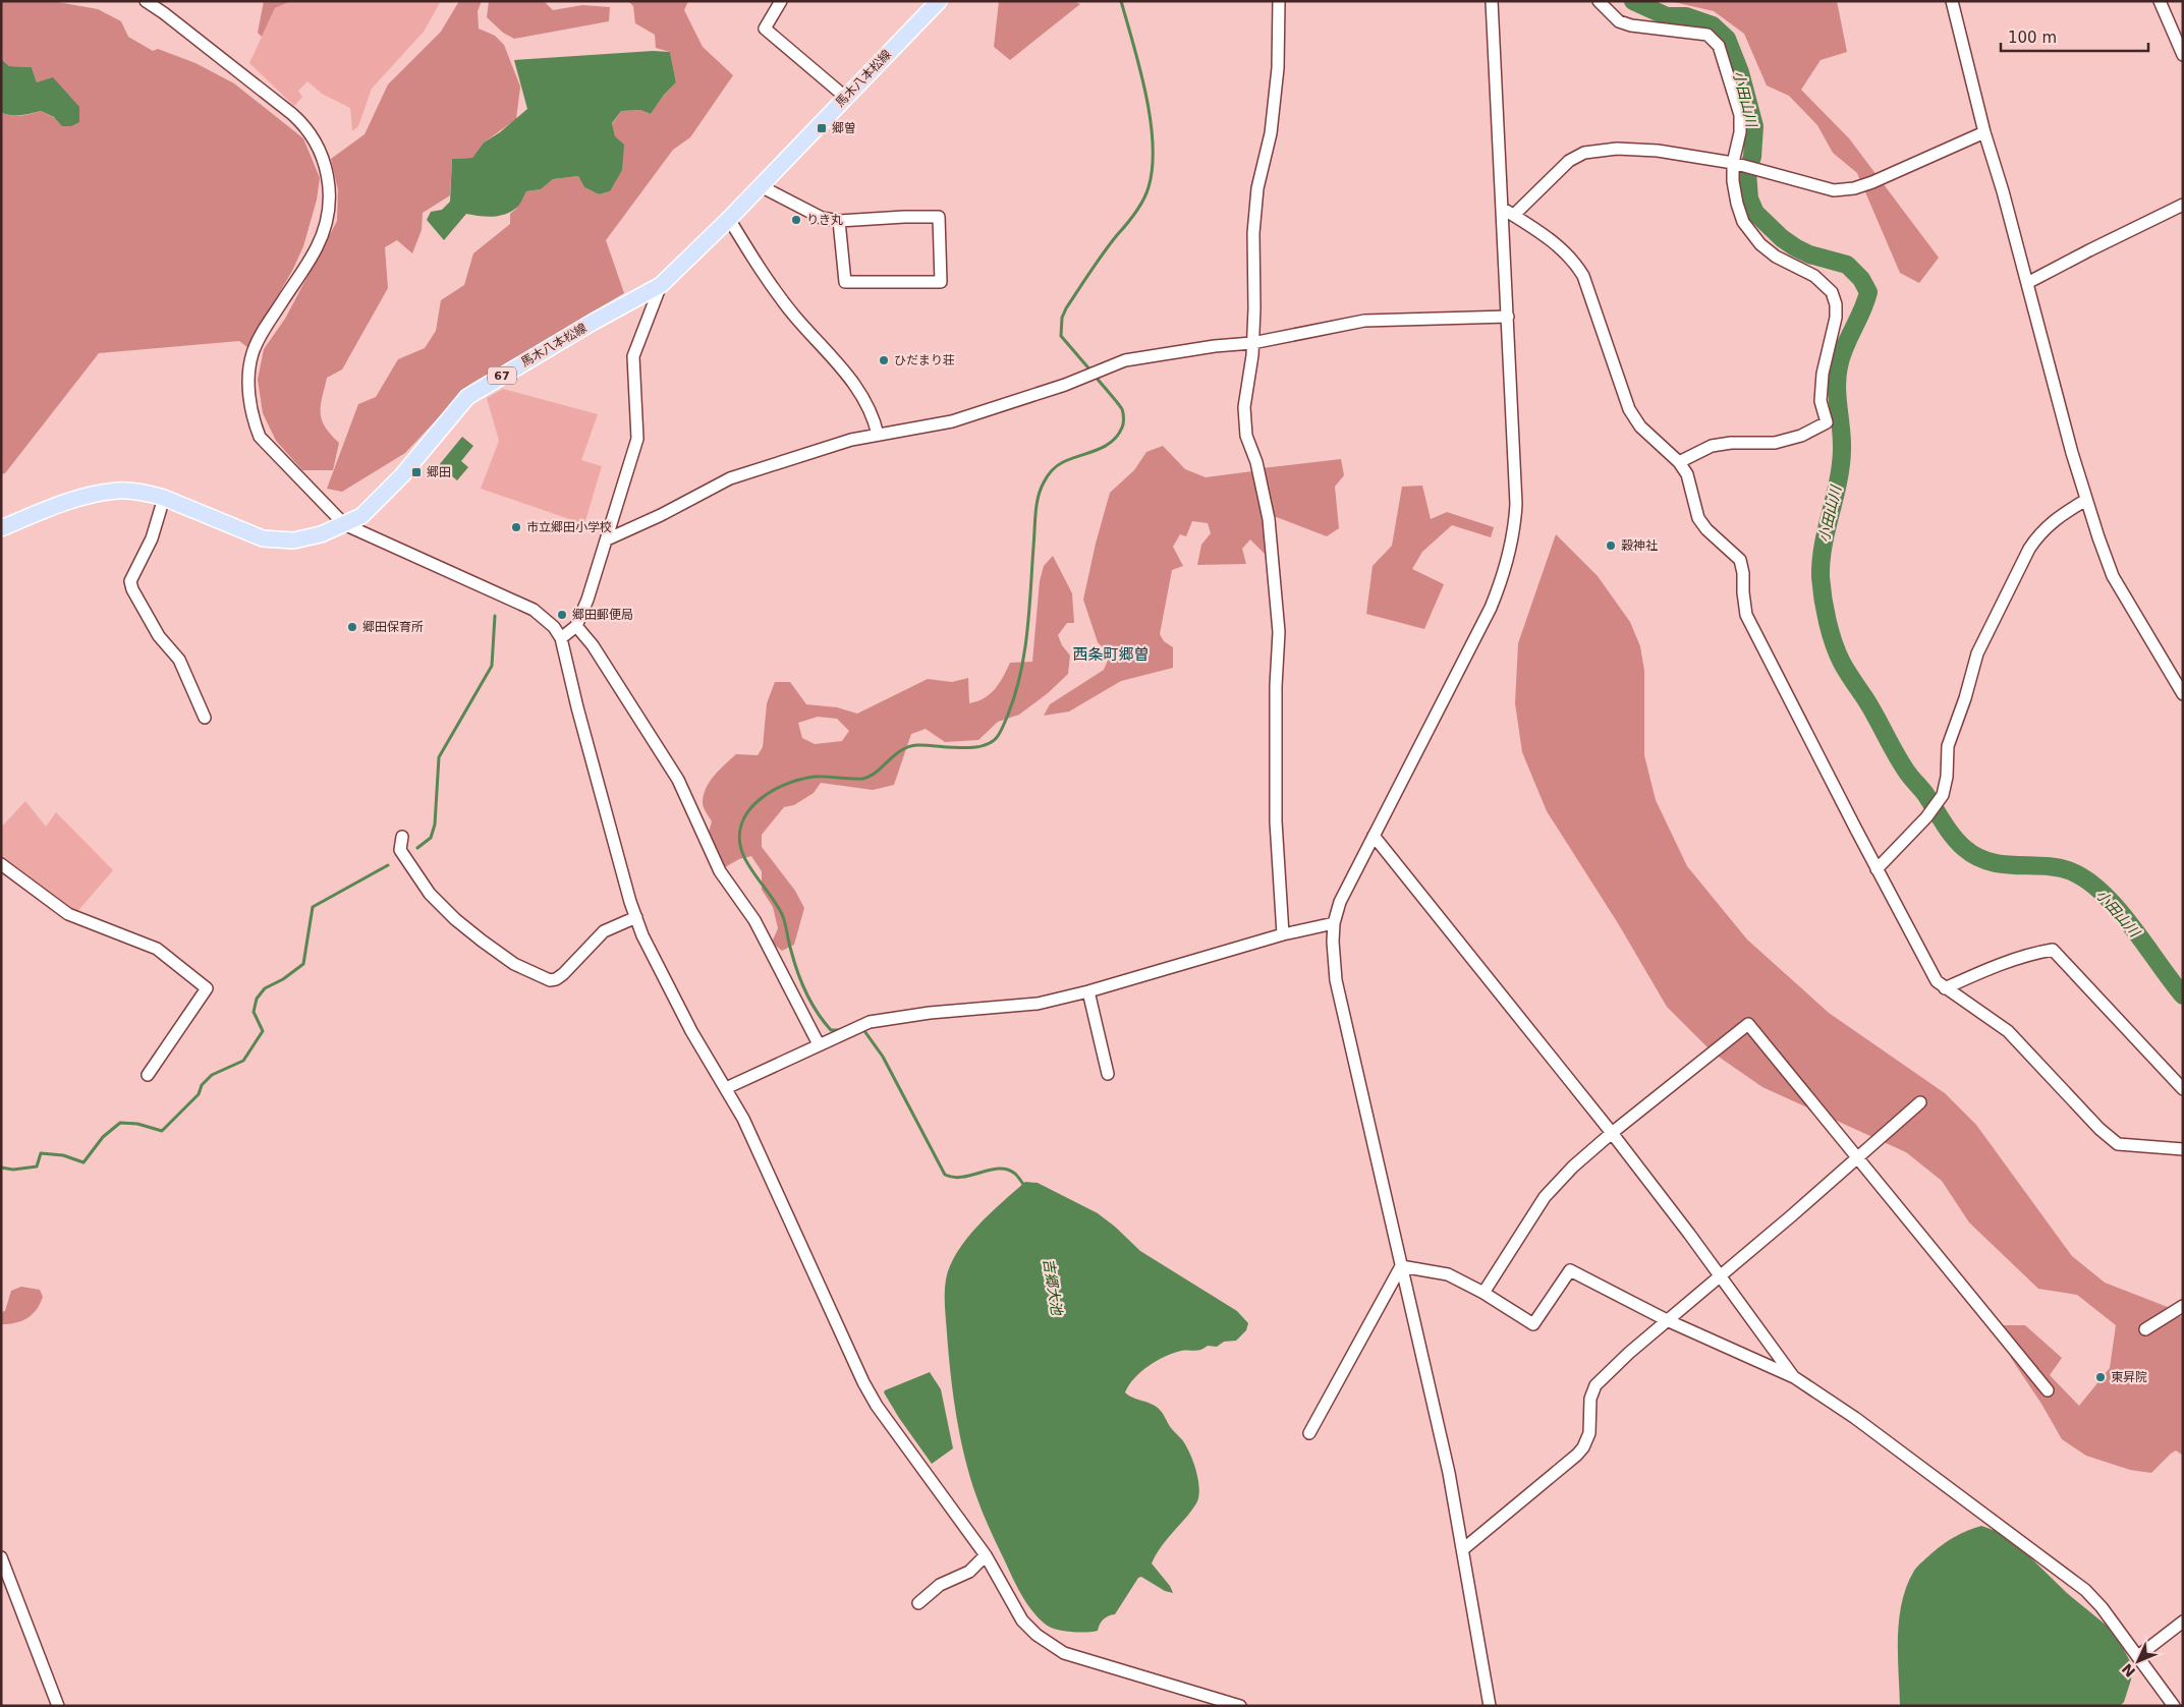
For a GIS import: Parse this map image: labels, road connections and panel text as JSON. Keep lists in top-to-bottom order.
{
  "streets": {
    "main road": ["馬木八本松線", "67"]
  },
  "districts": ["西条町郷曽"],
  "water": ["小田山川", "吉郷大池"],
  "places": {
    "transit": ["郷曽", "郷田"],
    "other": [
      "りき丸",
      "ひだまり荘",
      "市立郷田小学校",
      "穀神社",
      "郷田郵便局",
      "郷田保育所",
      "東昇院"
    ]
  },
  "scale_bar": "100 m",
  "north": "bottom left"
}
